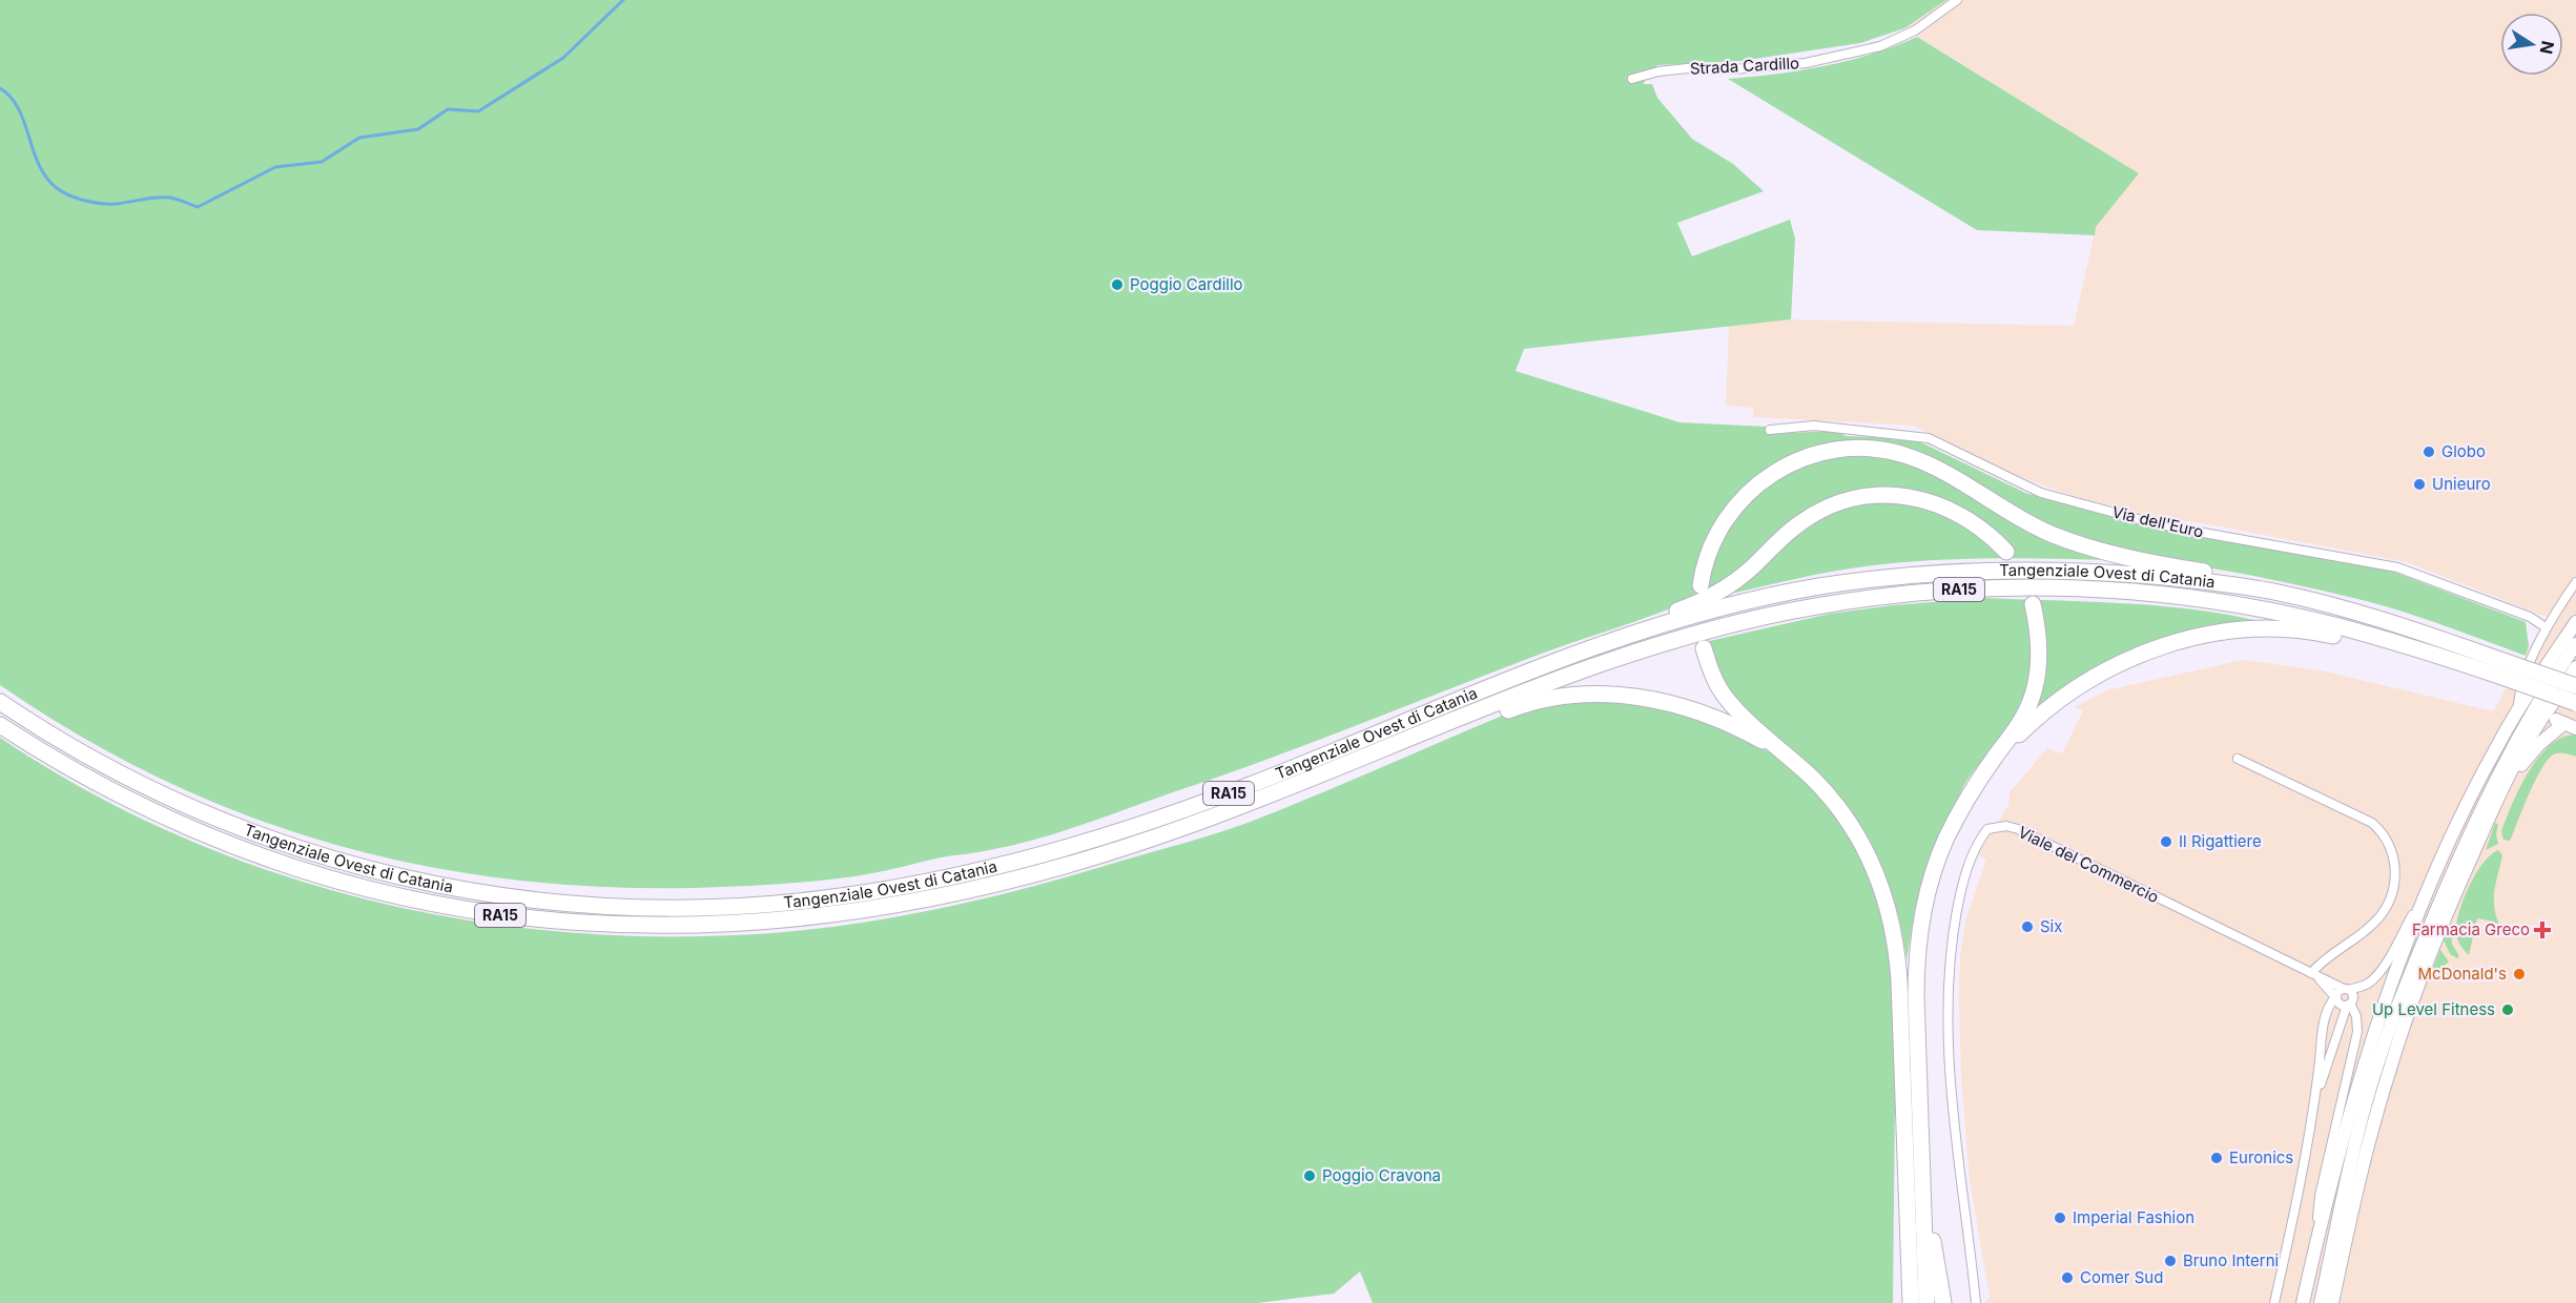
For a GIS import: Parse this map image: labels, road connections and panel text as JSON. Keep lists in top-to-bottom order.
{
  "streets": {
    "highway": ["Tangenziale Ovest di Catania", "RA15"],
    "street": ["Strada Cardillo", "Via dell'Euro", "Viale del Commercio"]
  },
  "crossings": [
    ["Tangenziale Ovest di Catania", "RA15"]
  ],
  "places": {
    "other": [
      "Poggio Cardillo",
      "Globo",
      "Unieuro",
      "Il Rigattiere",
      "Six",
      "McDonald's",
      "Up Level Fitness",
      "Euronics",
      "Poggio Cravona",
      "Imperial Fashion",
      "Bruno Interni",
      "Comer Sud"
    ],
    "health": ["Farmacia Greco"]
  },
  "north": "right"
}
